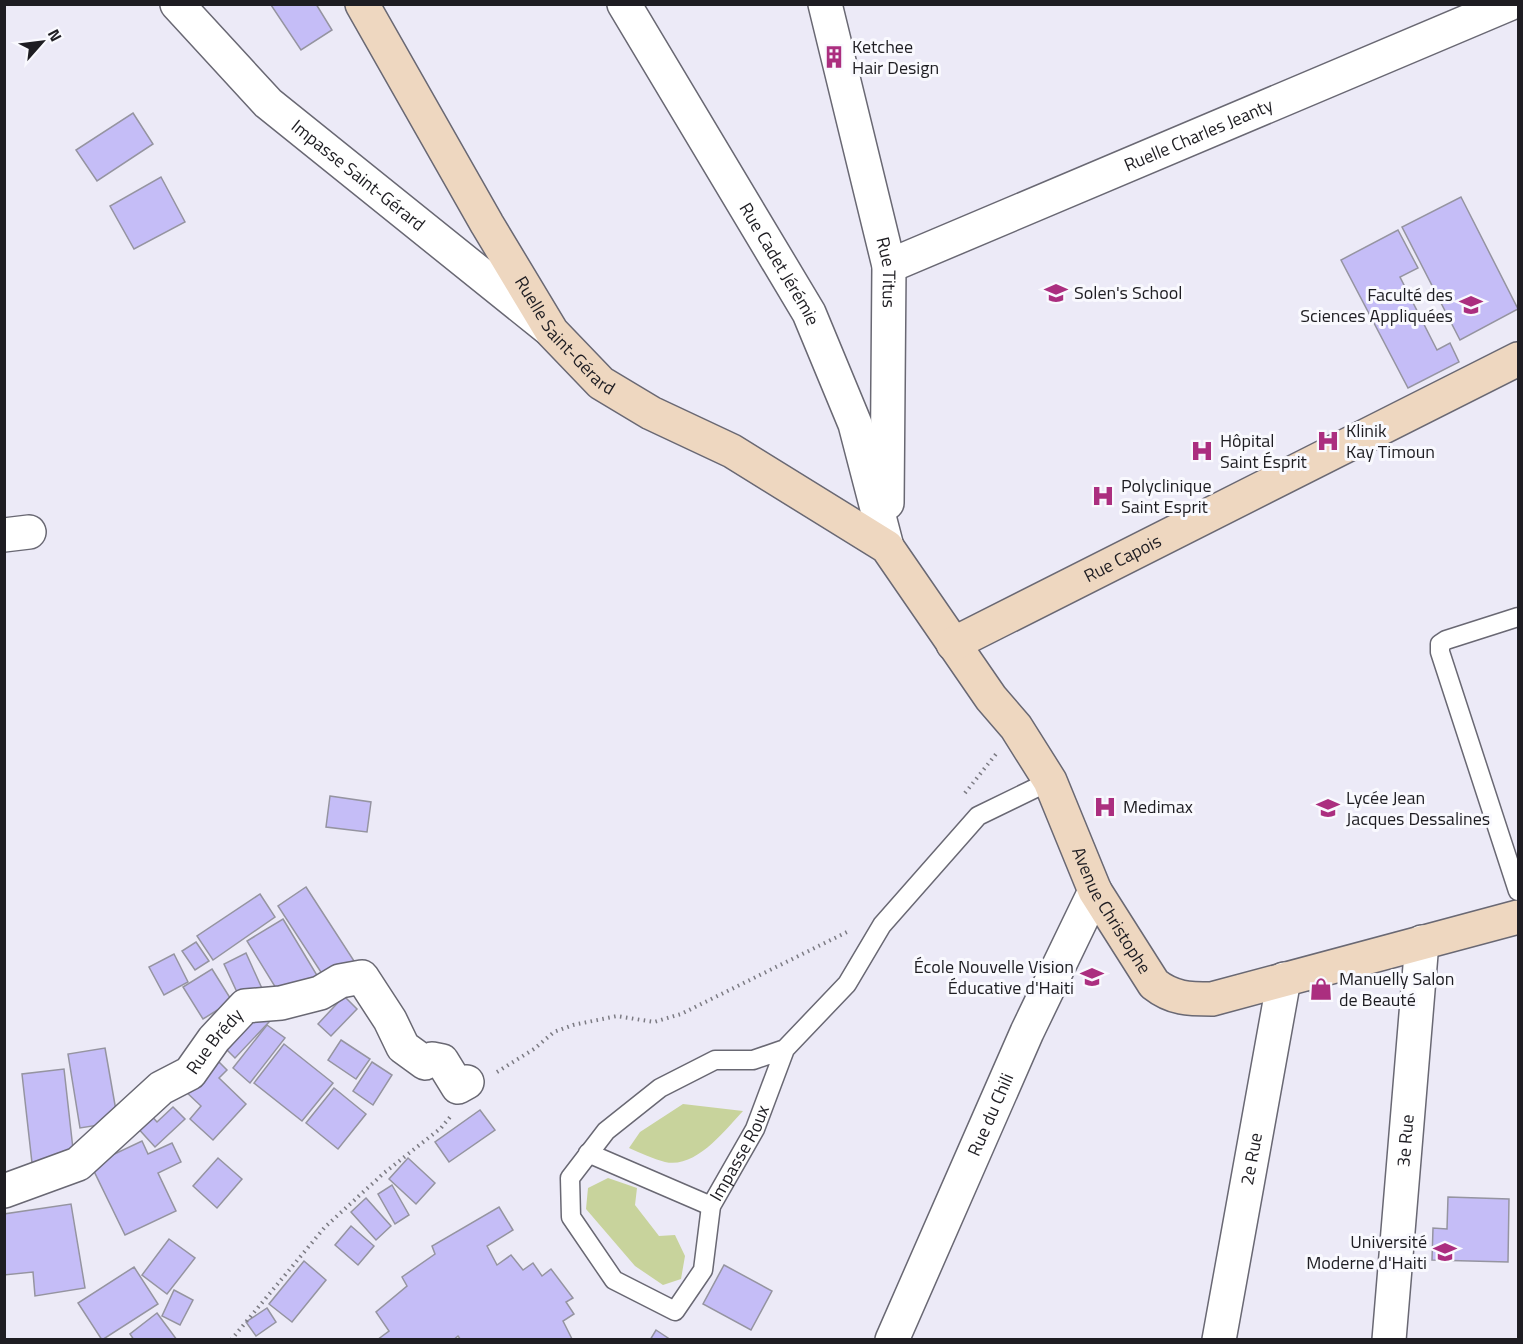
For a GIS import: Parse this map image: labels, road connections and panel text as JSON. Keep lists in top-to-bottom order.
{
  "streets": {
    "street": [
      "Ruelle Charles Jeanty",
      "Impasse Saint-Gérard",
      "Rue Cadet Jérémie",
      "Rue Titus",
      "Ruelle Saint-Gérard",
      "Rue Capois",
      "Avenue Christophe",
      "Rue Brédy",
      "Rue du Chili",
      "3e Rue",
      "2e Rue"
    ],
    "lane": ["Impasse Roux"]
  },
  "crossings": [
    ["Ruelle Charles Jeanty", "Rue Titus"],
    ["Impasse Saint-Gérard", "Ruelle Saint-Gérard"],
    ["Rue Cadet Jérémie", "Rue Titus"],
    ["Rue Cadet Jérémie", "Ruelle Saint-Gérard"],
    ["Rue Cadet Jérémie", "Avenue Christophe"],
    ["Rue Titus", "Ruelle Saint-Gérard"],
    ["Rue Titus", "Avenue Christophe"],
    ["Ruelle Saint-Gérard", "Avenue Christophe"],
    ["Rue Capois", "Avenue Christophe"],
    ["Avenue Christophe", "Rue du Chili"],
    ["Avenue Christophe", "3e Rue"],
    ["Avenue Christophe", "Impasse Roux"],
    ["Avenue Christophe", "2e Rue"]
  ],
  "places": {
    "building": ["Ketchee Hair Design"],
    "school or university": [
      "Solen's School",
      "Faculté des Sciences Appliquées",
      "Lycée Jean Jacques Dessalines",
      "École Nouvelle Vision Éducative d'Haiti",
      "Université Moderne d'Haiti"
    ],
    "hospital": [
      "Klinik Kay Timoun",
      "Hôpital Saint Ésprit",
      "Polyclinique Saint Esprit",
      "Medimax"
    ],
    "shop": ["Manuelly Salon de Beauté"]
  },
  "north": "top right"
}
